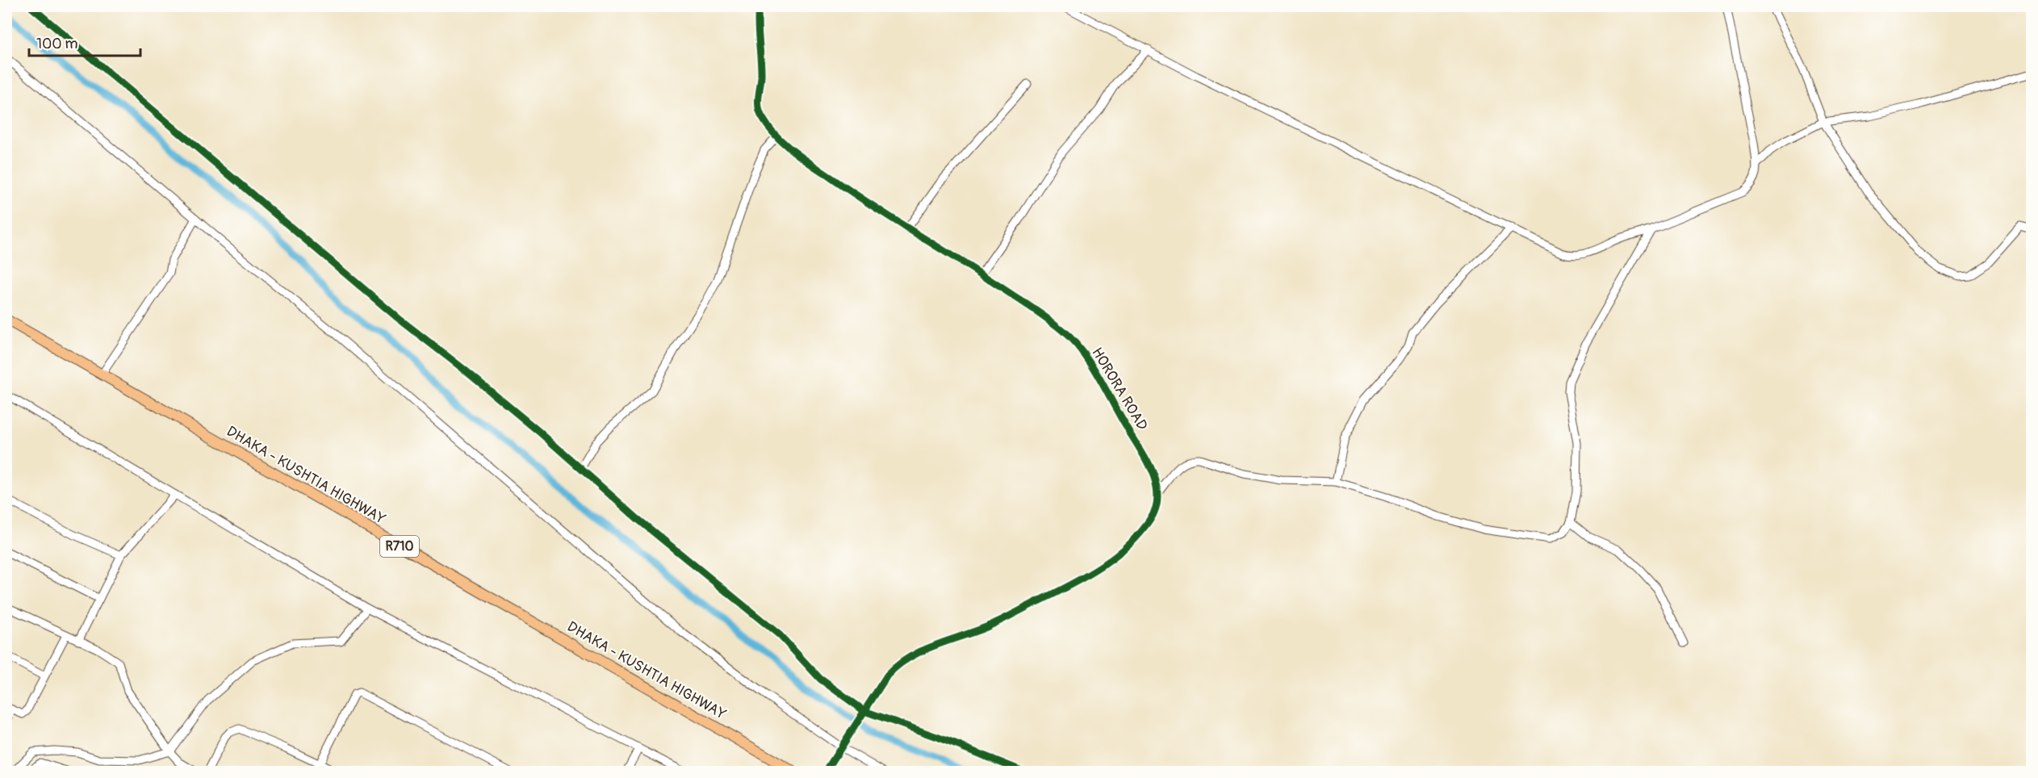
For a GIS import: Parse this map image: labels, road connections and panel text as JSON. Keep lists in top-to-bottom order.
{
  "streets": {
    "main road": ["DHAKA - KUSHTIA HIGHWAY", "R710"],
    "street": ["HORORA ROAD"]
  },
  "scale_bar": "100 m"
}
